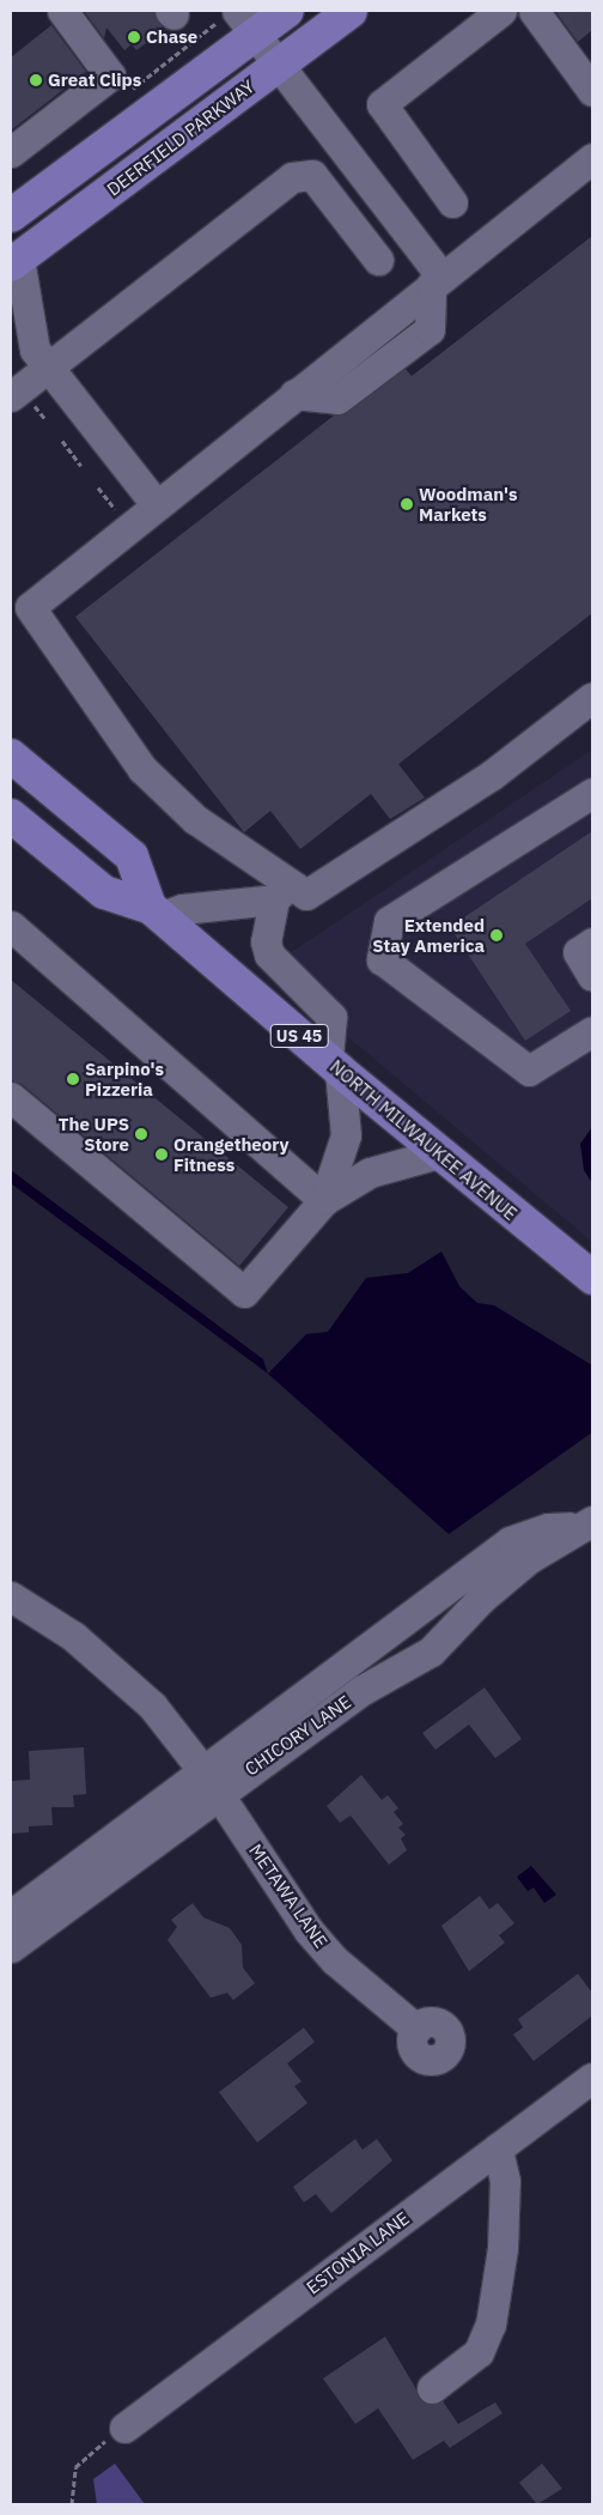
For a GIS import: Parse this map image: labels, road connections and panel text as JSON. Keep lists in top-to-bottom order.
{
  "streets": {
    "main road": ["DEERFIELD PARKWAY", "US 45", "NORTH MILWAUKEE AVENUE"],
    "street": ["CHICORY LANE", "METAWA LANE", "ESTONIA LANE"]
  },
  "crossings": [
    ["CHICORY LANE", "METAWA LANE"]
  ],
  "places": [
    "Chase",
    "Great Clips",
    "Woodman's Markets",
    "Extended Stay America",
    "Sarpino's Pizzeria",
    "The UPS Store",
    "Orangetheory Fitness"
  ]
}
